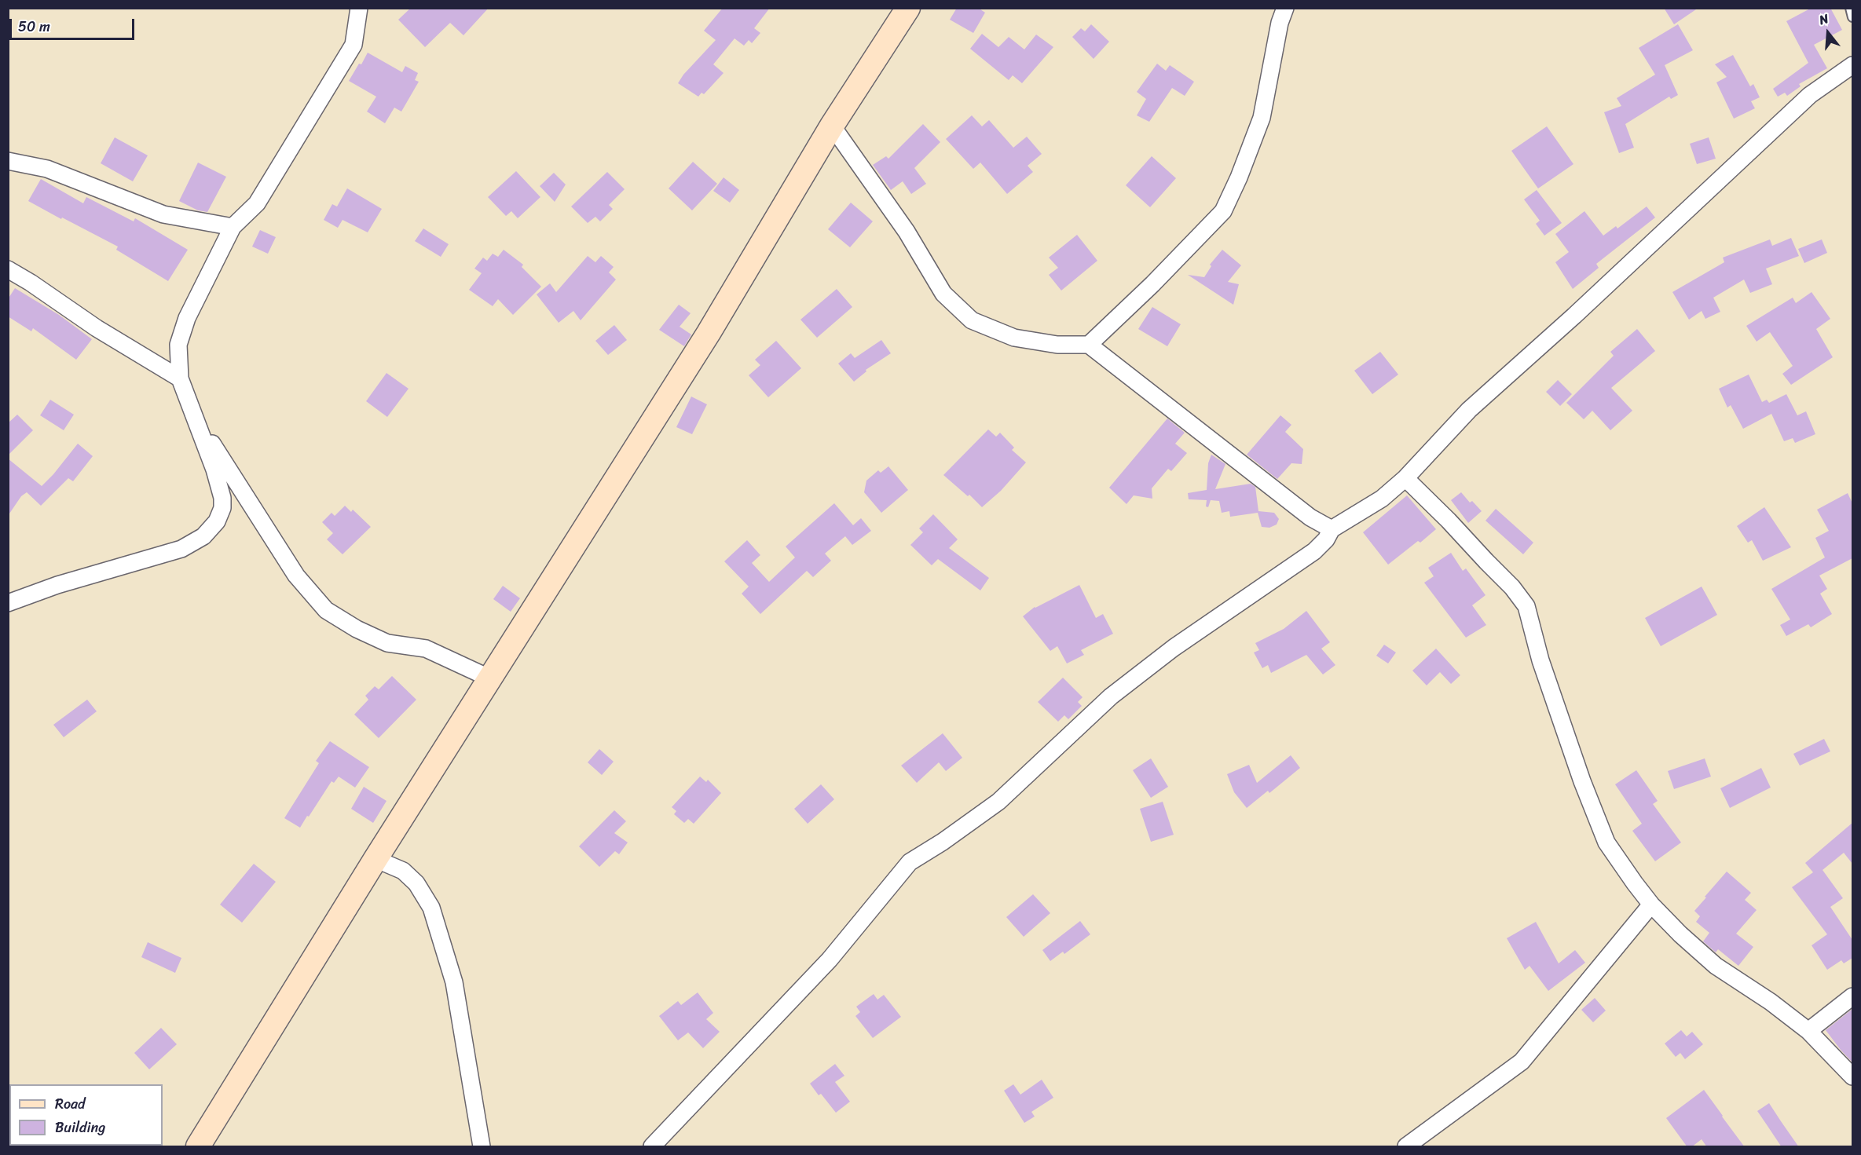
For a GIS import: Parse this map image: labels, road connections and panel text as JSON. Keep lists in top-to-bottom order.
{
  "legend": ["Road", "Building"],
  "scale_bar": "50 m",
  "north": "top"
}
